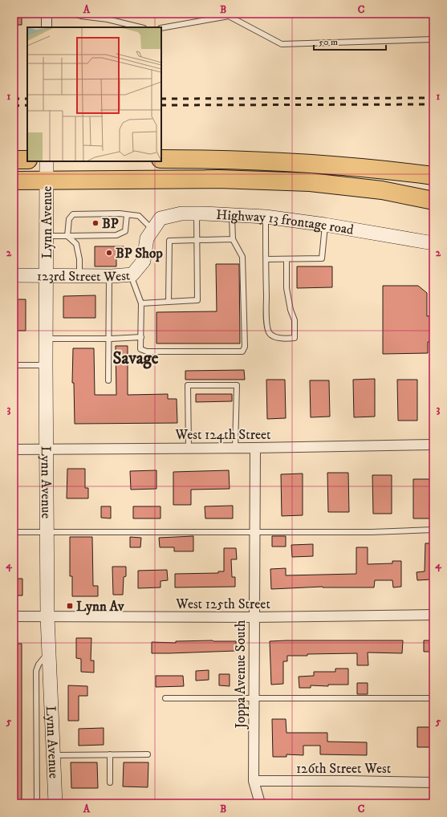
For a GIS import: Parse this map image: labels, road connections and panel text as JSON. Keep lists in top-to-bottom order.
{
  "streets": {
    "main road": ["Lynn Avenue", "Highway 13 frontage road", "123rd Street West"],
    "street": [
      "West 124th Street",
      "West 125th Street",
      "Joppa Avenue South",
      "126th Street West"
    ]
  },
  "crossings": [
    ["Lynn Avenue", "123rd Street West"],
    ["Lynn Avenue", "West 124th Street"],
    ["Lynn Avenue", "West 125th Street"],
    ["Highway 13 frontage road", "123rd Street West"],
    ["West 124th Street", "Joppa Avenue South"],
    ["West 125th Street", "Joppa Avenue South"],
    ["Joppa Avenue South", "126th Street West"]
  ],
  "districts": ["Savage"],
  "places": {
    "other": ["BP", "BP Shop"],
    "transit": ["Lynn Av"]
  },
  "scale_bar": "50 m",
  "grid": {
    "columns": ["A", "B", "C"],
    "rows": [
      "1",
      "2",
      "3",
      "4",
      "5"
    ]
  }
}
